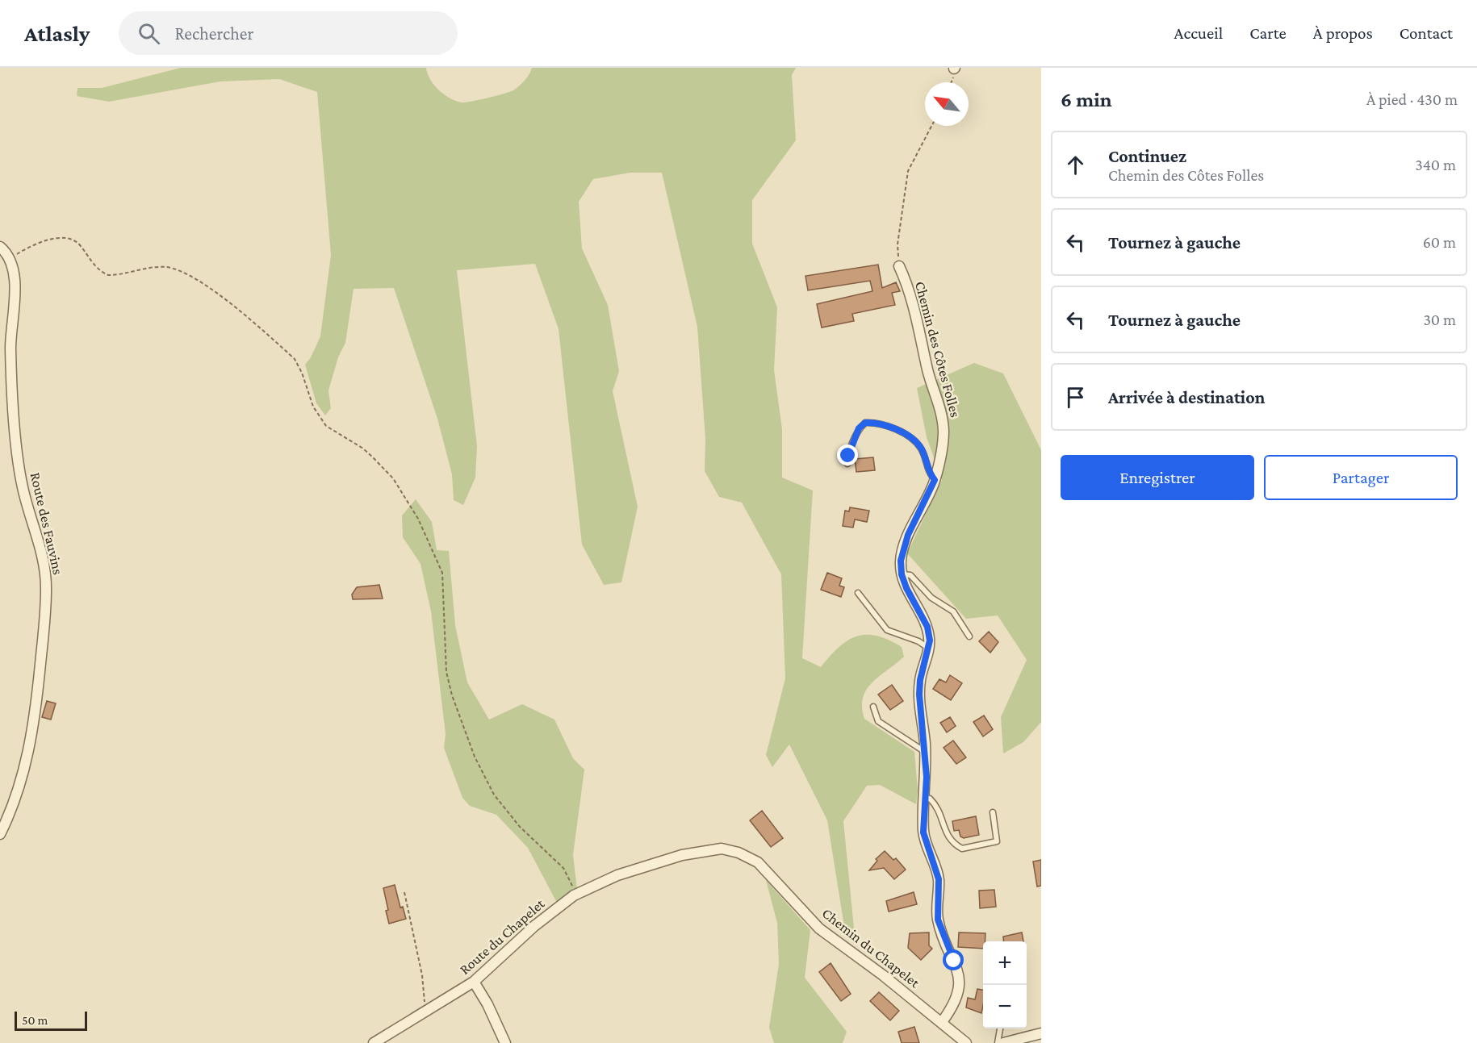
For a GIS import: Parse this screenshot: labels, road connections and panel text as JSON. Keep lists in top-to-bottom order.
{
  "streets": {
    "street": [
      "Chemin des Côtes Folles",
      "Route des Fauvins",
      "Route du Chapelet",
      "Chemin du Chapelet"
    ]
  },
  "crossings": [
    ["Chemin des Côtes Folles", "Chemin du Chapelet"],
    ["Route du Chapelet", "Chemin du Chapelet"]
  ],
  "scale_bar": "50 m",
  "north": "top left",
  "page": {
    "header": "Atlasly",
    "search": "Rechercher",
    "nav": [
      "Accueil",
      "Carte",
      "À propos",
      "Contact"
    ],
    "heading": ["6 min", "À pied · 430 m"],
    "list": [
      ["Continuez", "Chemin des Côtes Folles", "340 m"],
      ["Tournez à gauche", "60 m"],
      ["Tournez à gauche", "30 m"],
      "Arrivée à destination"
    ],
    "buttons": ["Enregistrer", "Partager"],
    "map_buttons": ["+", "−"],
    "scale": "50 m"
  }
}
